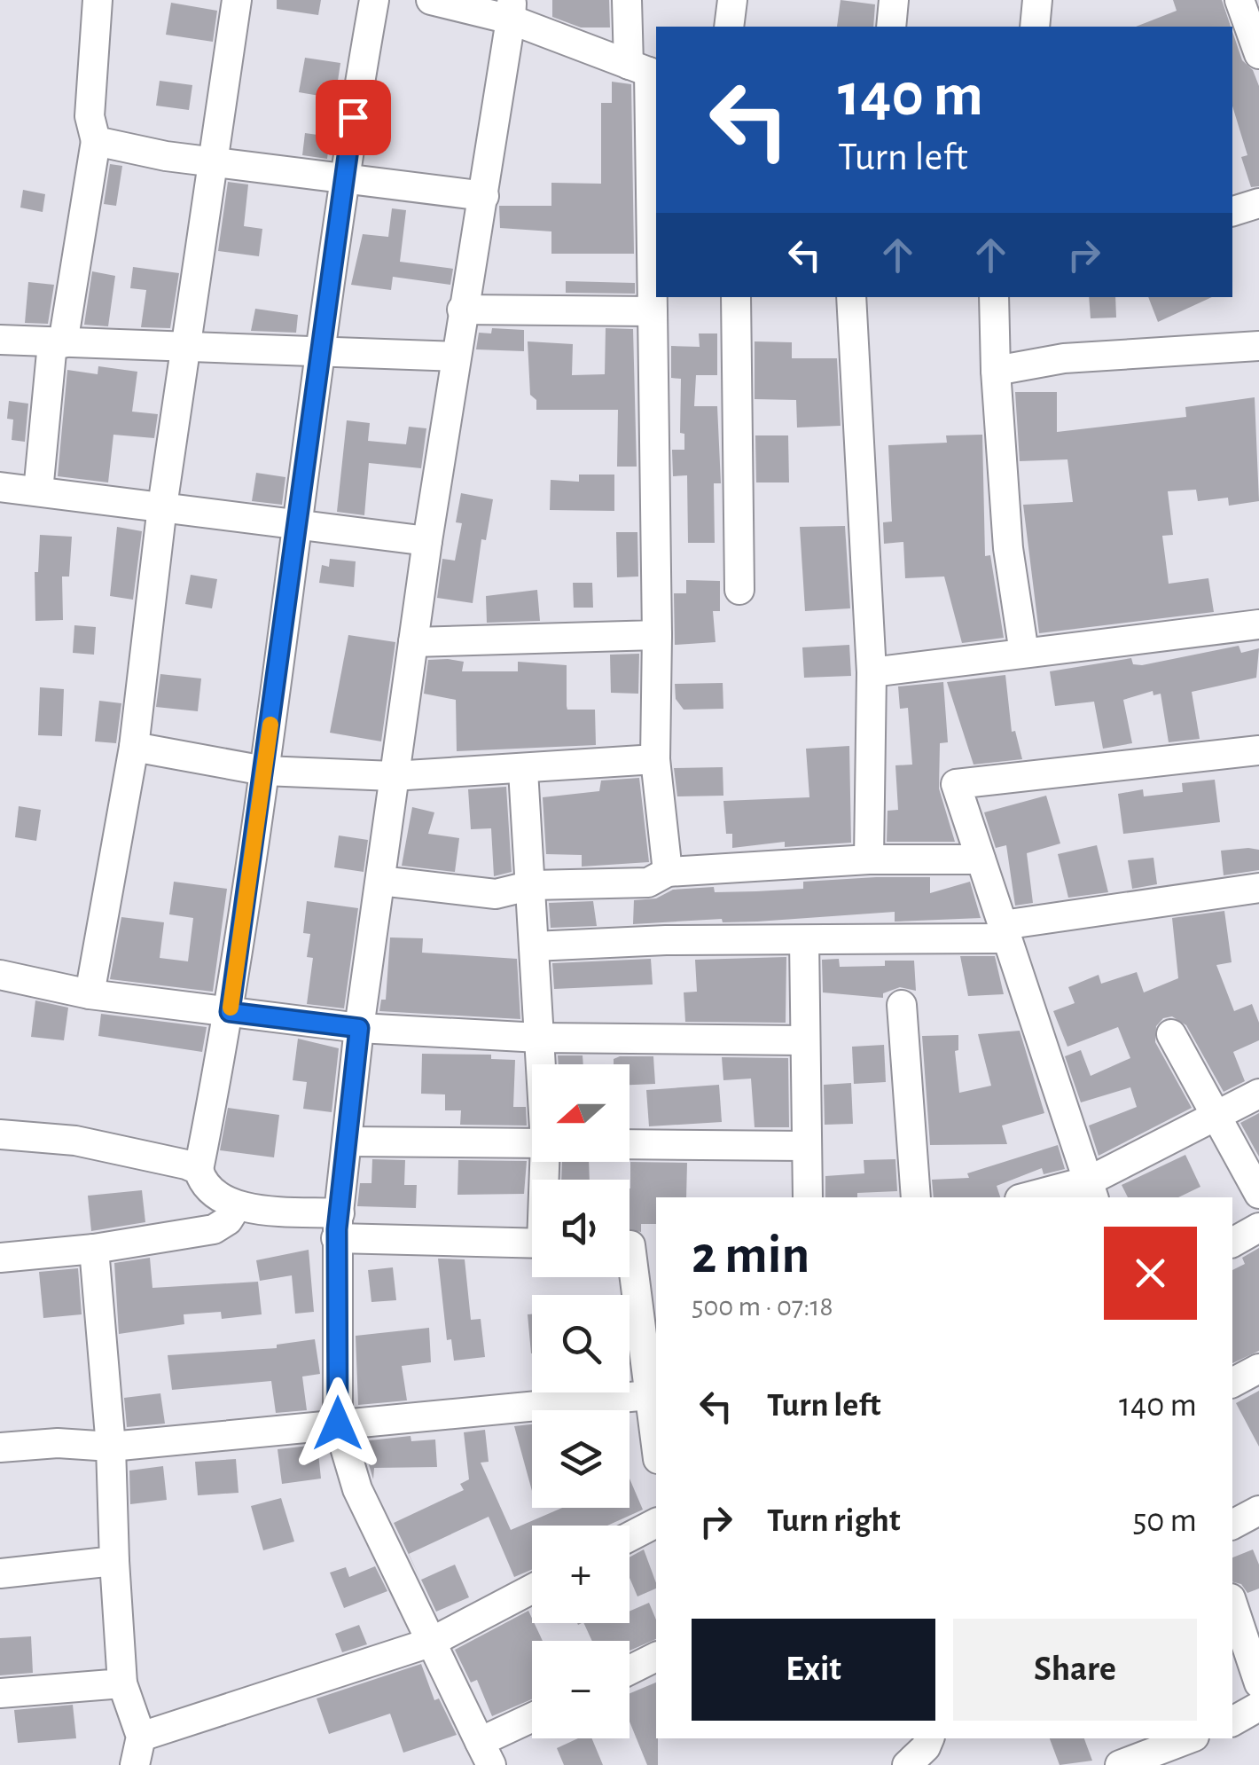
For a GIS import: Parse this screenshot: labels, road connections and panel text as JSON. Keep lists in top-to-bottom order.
{
  "north": "left",
  "page": {
    "turn": ["140 m", "Turn left"],
    "map_buttons": ["+", "−"],
    "heading": ["2 min", "500 m · 07:18"],
    "list": [
      {
        "name": "Turn left",
        "value": "140 m"
      },
      {
        "name": "Turn right",
        "value": "50 m"
      }
    ],
    "buttons": ["Exit", "Share"]
  }
}
